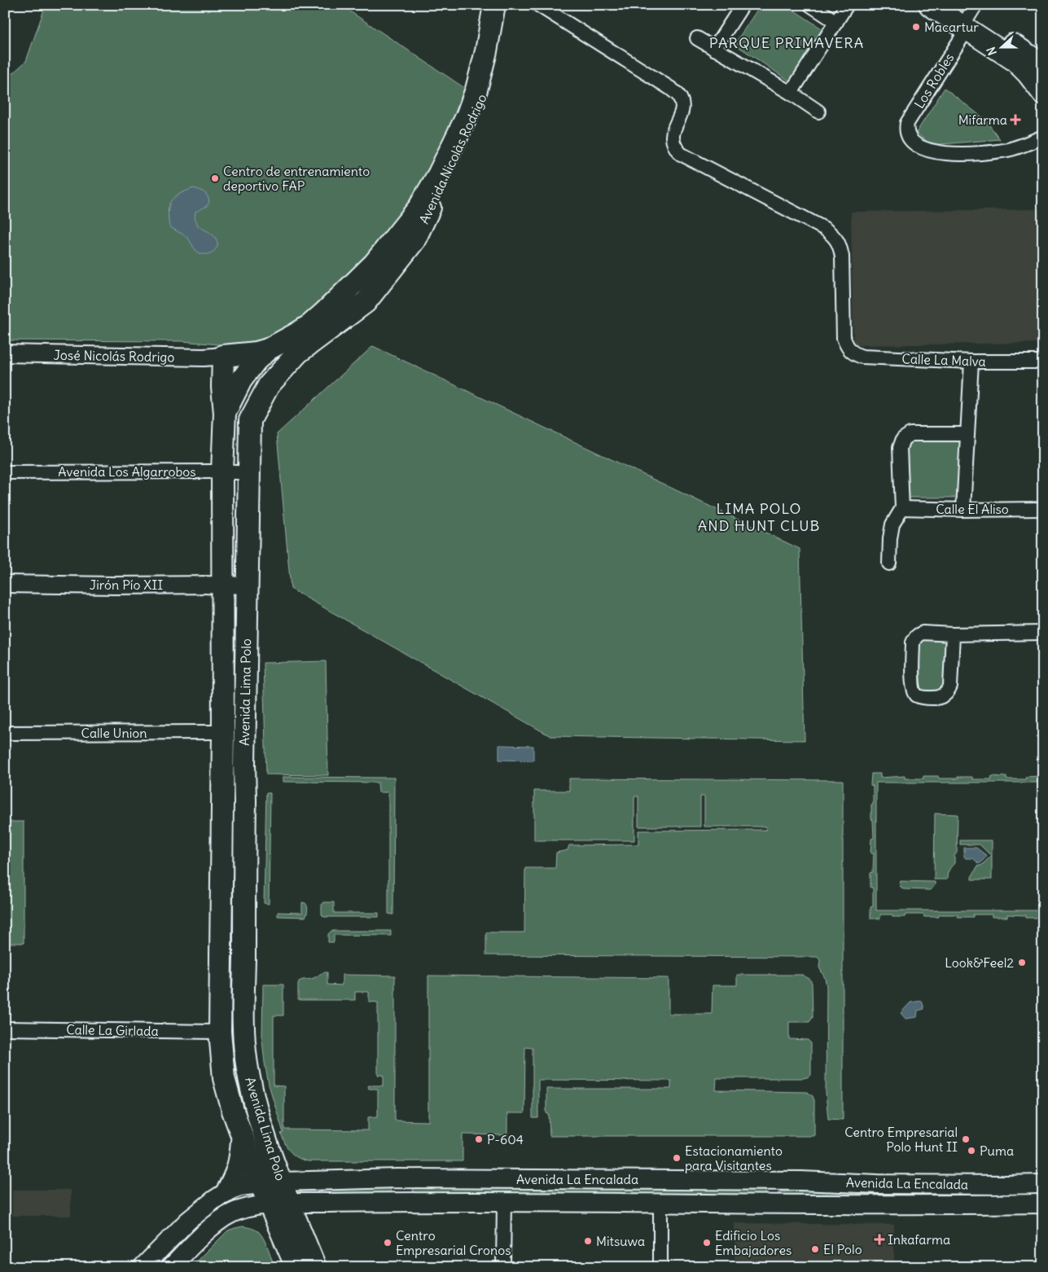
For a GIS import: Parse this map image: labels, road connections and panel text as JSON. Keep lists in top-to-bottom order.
{
  "streets": {
    "main road": ["Avenida Nicolàs Rodrigo", "Avenida Lima Polo", "Avenida La Encalada"],
    "street": [
      "Los Robles",
      "José Nicolás Rodrigo",
      "Calle La Malva",
      "Avenida Los Algarrobos",
      "Calle El Aliso",
      "Jirón Pío XII",
      "Calle Union",
      "Calle La Girlada"
    ]
  },
  "crossings": [
    ["Avenida Nicolàs Rodrigo", "José Nicolás Rodrigo"],
    ["Avenida Nicolàs Rodrigo", "Avenida Lima Polo"],
    ["José Nicolás Rodrigo", "Avenida Lima Polo"],
    ["Avenida Los Algarrobos", "Avenida Lima Polo"],
    ["Jirón Pío XII", "Avenida Lima Polo"],
    ["Avenida Lima Polo", "Calle Union"],
    ["Avenida Lima Polo", "Calle La Girlada"],
    ["Avenida Lima Polo", "Avenida La Encalada"]
  ],
  "districts": ["PARQUE PRIMAVERA", "LIMA POLO AND HUNT CLUB"],
  "places": {
    "other": [
      "Macartur",
      "Centro de entrenamiento deportivo FAP",
      "Look&Feel2",
      "P-604",
      "Centro Empresarial Polo Hunt II",
      "Puma",
      "Estacionamiento para Visitantes",
      "Mitsuwa",
      "Centro Empresarial Cronos",
      "Edificio Los Embajadores",
      "El Polo"
    ],
    "health": ["Mifarma", "Inkafarma"]
  },
  "north": "left"
}
